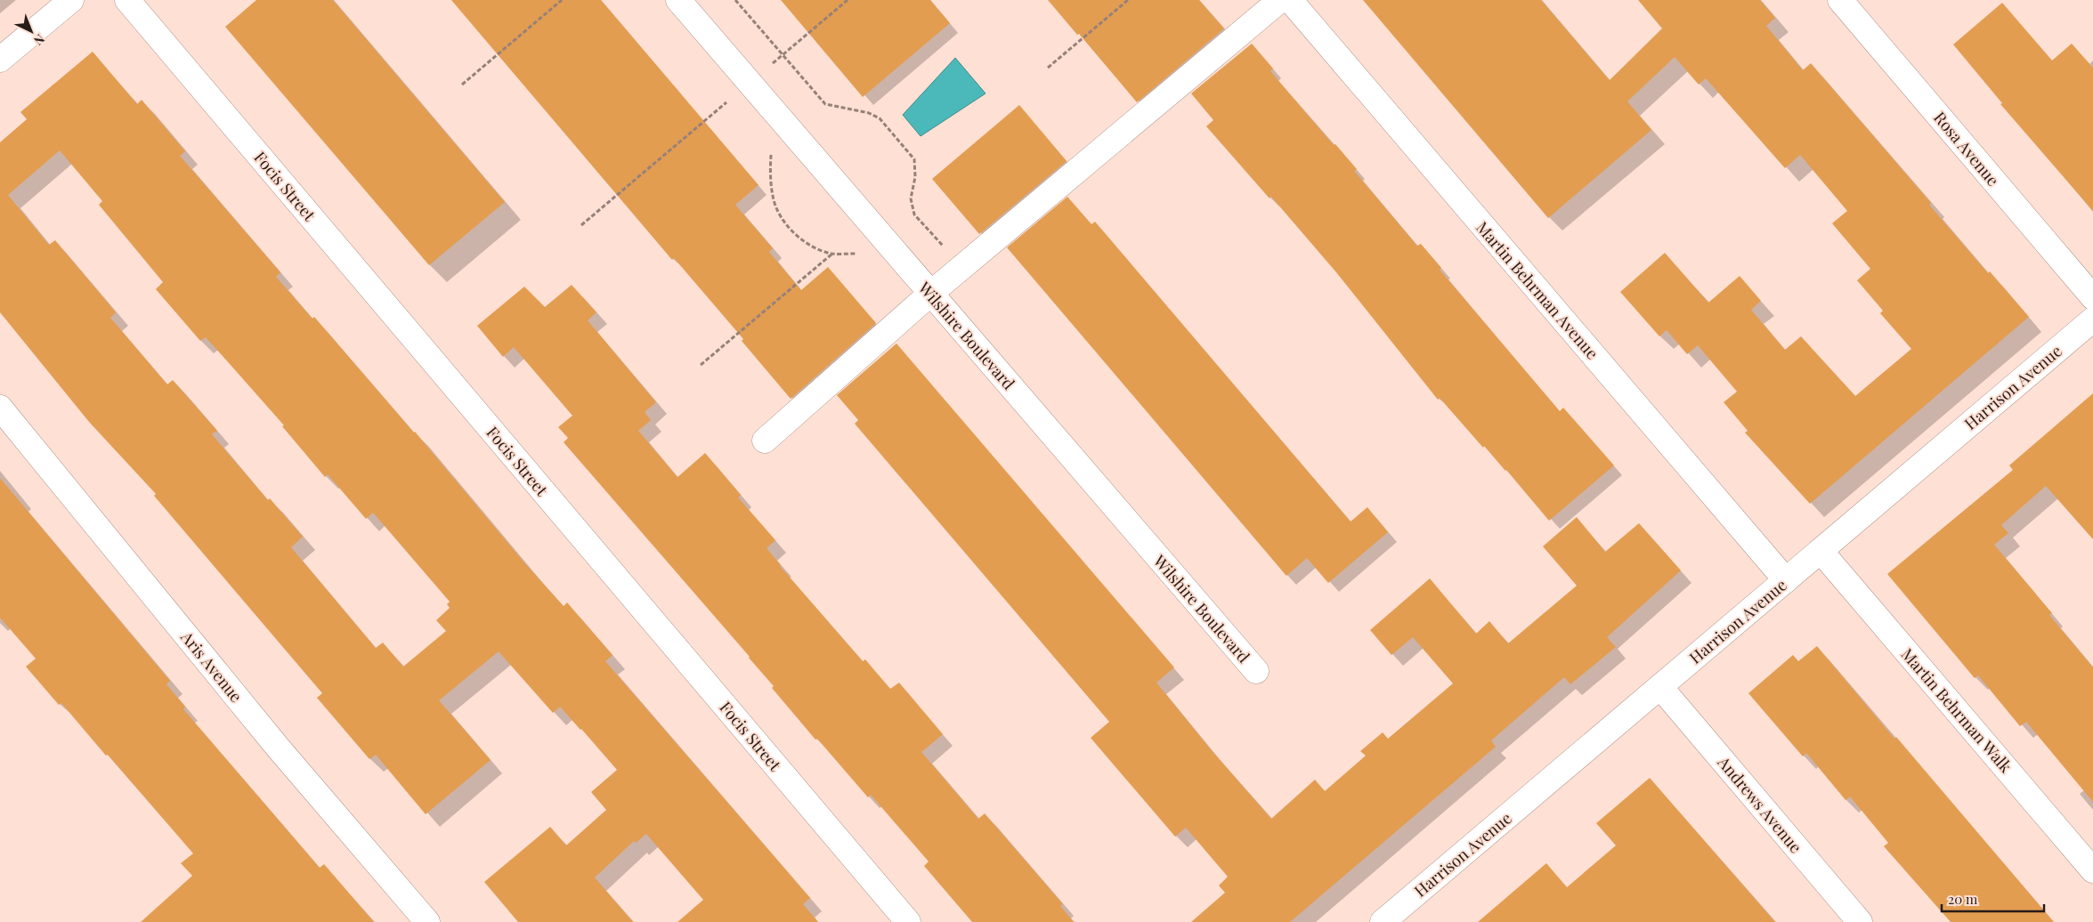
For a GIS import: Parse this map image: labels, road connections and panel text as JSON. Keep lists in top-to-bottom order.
{
  "streets": {
    "street": [
      "Rosa Avenue",
      "Focis Street",
      "Martin Behrman Avenue",
      "Wilshire Boulevard",
      "Harrison Avenue",
      "Aris Avenue",
      "Martin Behrman Walk",
      "Andrews Avenue"
    ]
  },
  "crossings": [
    ["Martin Behrman Avenue", "Harrison Avenue"],
    ["Harrison Avenue", "Martin Behrman Walk"],
    ["Harrison Avenue", "Andrews Avenue"]
  ],
  "scale_bar": "20 m",
  "north": "bottom right"
}
